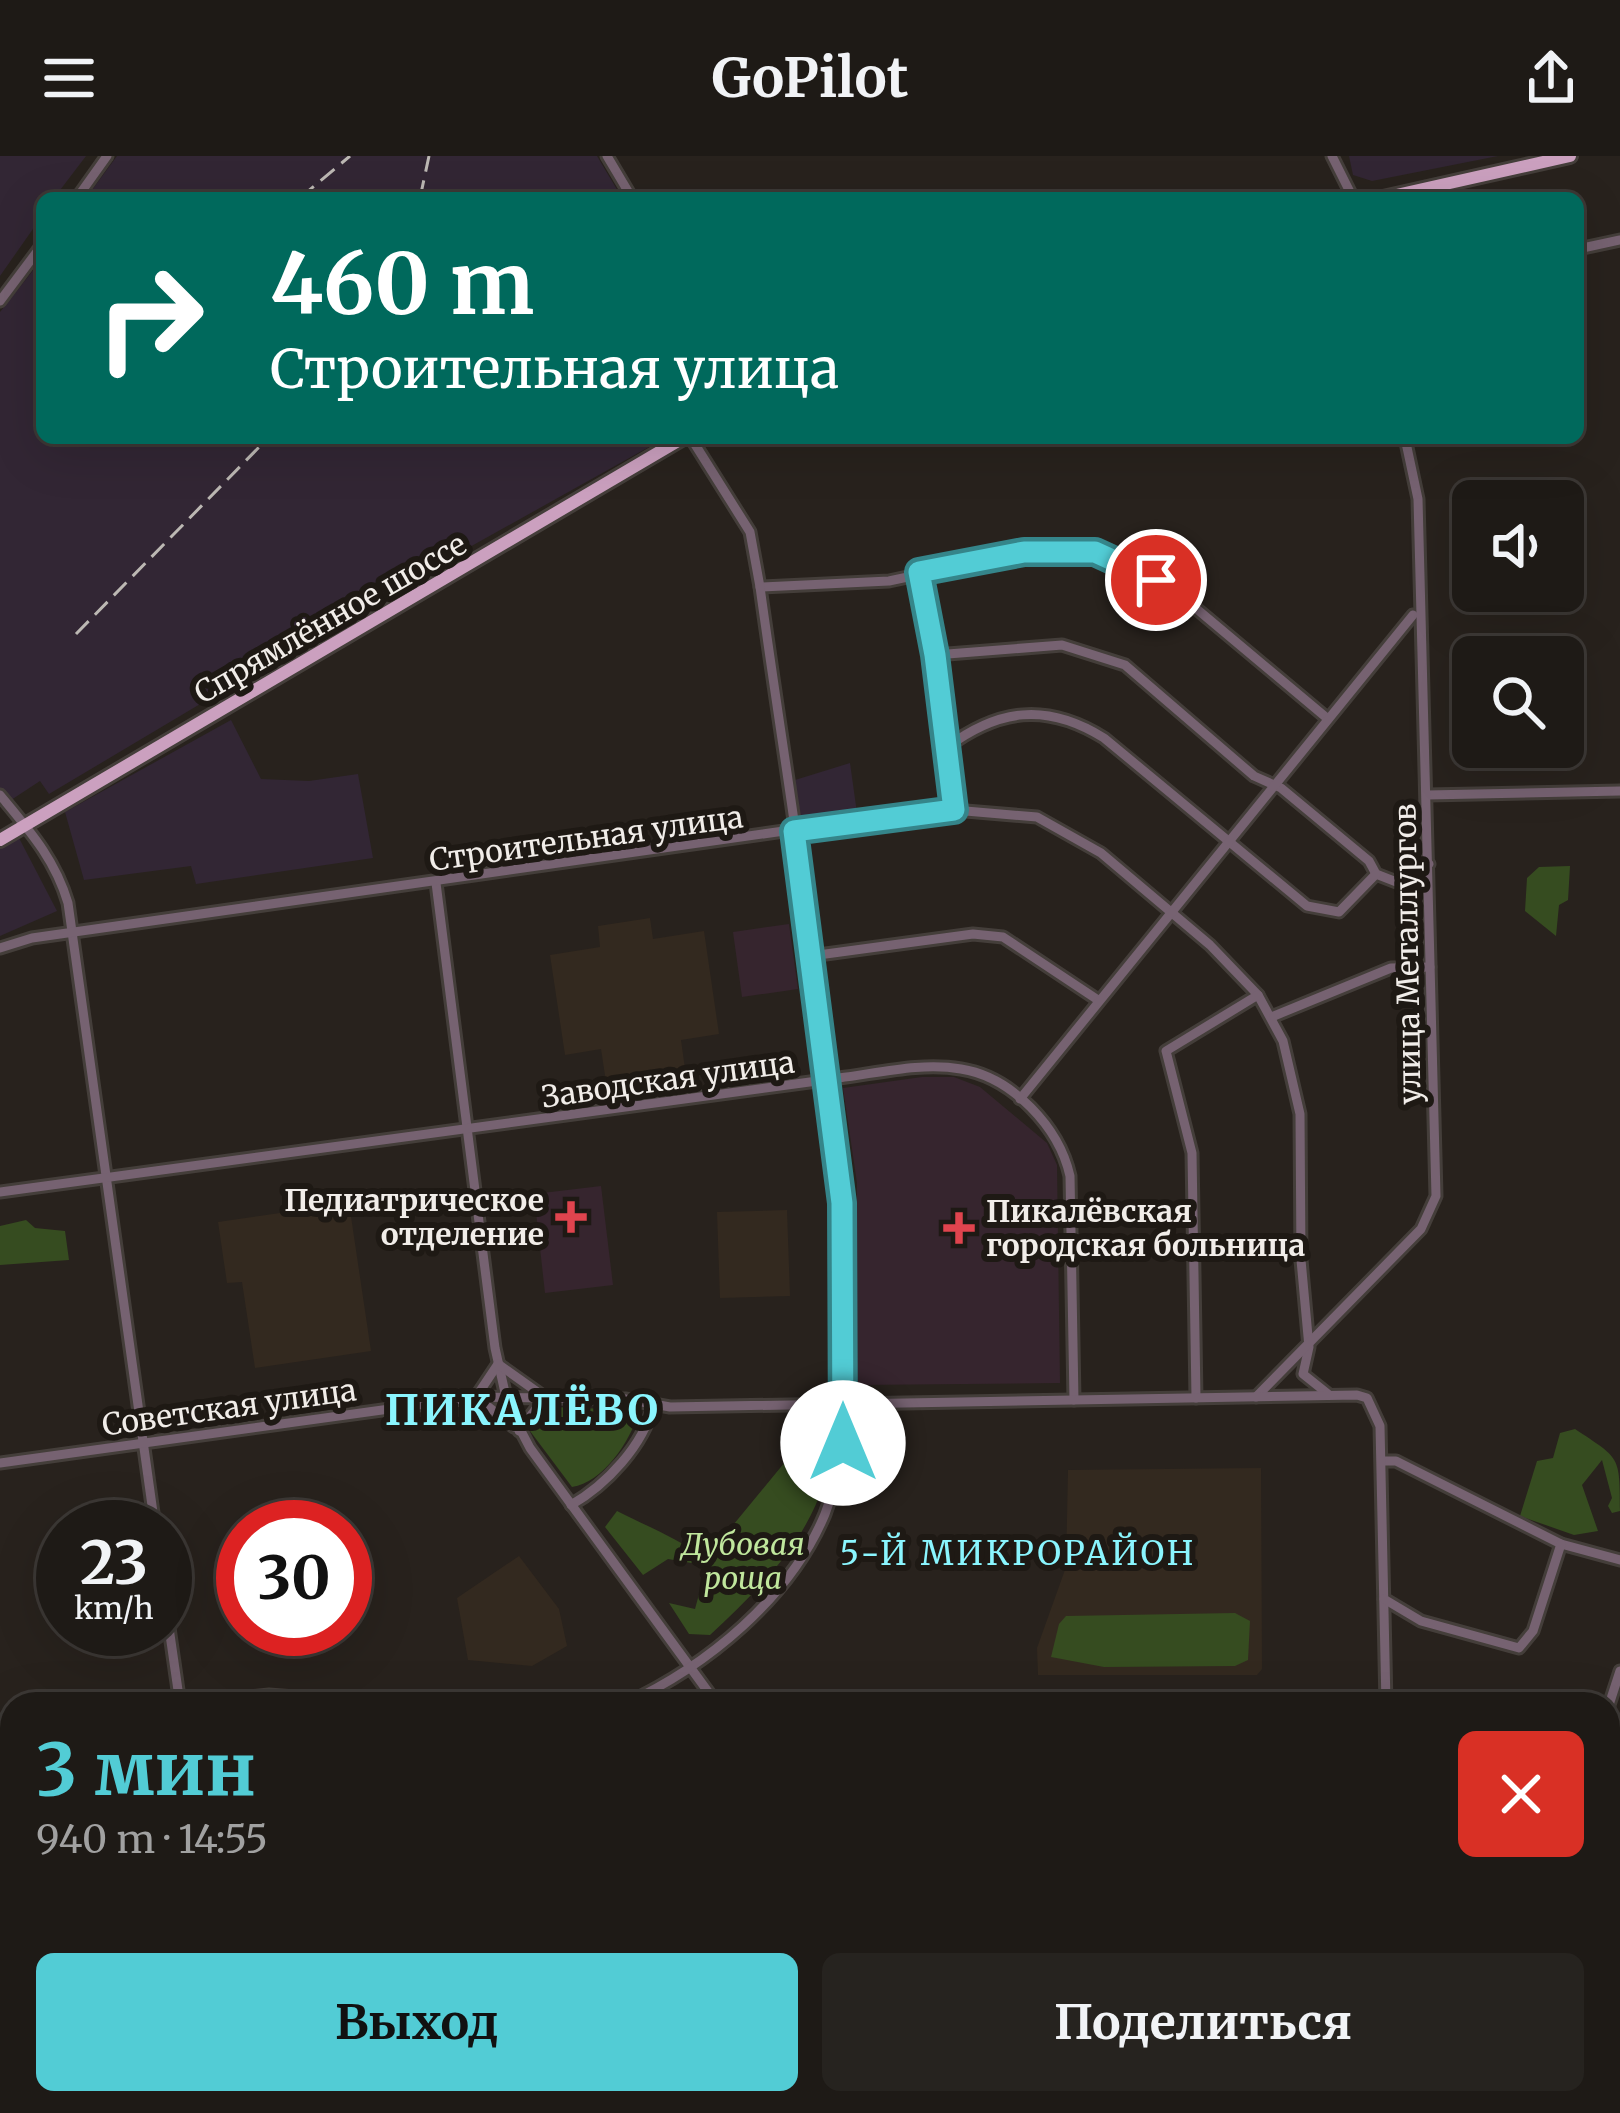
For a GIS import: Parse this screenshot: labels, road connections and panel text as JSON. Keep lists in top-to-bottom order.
{
  "streets": {
    "main road": ["Спрямлённое шоссе"],
    "street": [
      "Строительная улица",
      "улица Металлургов",
      "Заводская улица",
      "Советская улица"
    ]
  },
  "crossings": [
    ["Строительная улица", "улица Металлургов"],
    ["Строительная улица", "Советская улица"],
    ["улица Металлургов", "Советская улица"],
    ["Заводская улица", "Советская улица"]
  ],
  "districts": ["ПИКАЛЁВО", "5-Й МИКРОРАЙОН"],
  "parks": ["Дубовая роща"],
  "places": {
    "health": ["Педиатрическое отделение", "Пикалёвская городская больница"]
  },
  "page": {
    "header": "GoPilot",
    "turn": ["460 m", "Строительная улица"],
    "speed": "23 km/h",
    "limit": "30",
    "heading": ["3 мин", "940 m · 14:55"],
    "buttons": ["Выход", "Поделиться"]
  }
}
